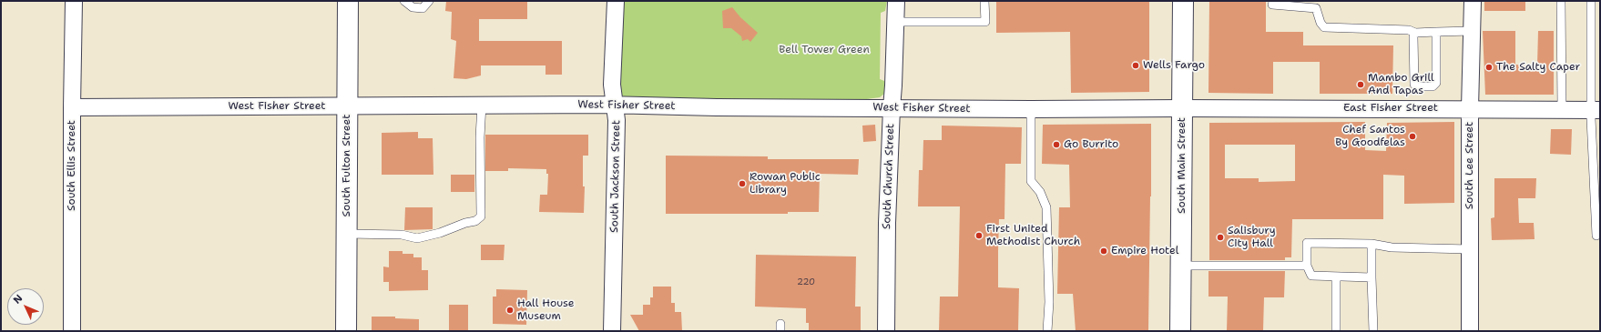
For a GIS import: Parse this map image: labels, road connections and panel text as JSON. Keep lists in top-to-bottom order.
{
  "streets": {
    "street": [
      "West Fisher Street",
      "East Fisher Street",
      "South Ellis Street",
      "South Fulton Street",
      "South Main Street",
      "South Lee Street",
      "South Jackson Street",
      "South Church Street"
    ]
  },
  "crossings": [
    ["West Fisher Street", "East Fisher Street"],
    ["West Fisher Street", "South Ellis Street"],
    ["West Fisher Street", "South Fulton Street"],
    ["West Fisher Street", "South Main Street"],
    ["West Fisher Street", "South Jackson Street"],
    ["West Fisher Street", "South Church Street"],
    ["East Fisher Street", "South Main Street"],
    ["East Fisher Street", "South Lee Street"]
  ],
  "parks": ["Bell Tower Green"],
  "places": [
    "Wells Fargo",
    "The Salty Caper",
    "Mambo Grill And Tapas",
    "Chef Santos By Goodfelas",
    "Go Burrito",
    "Rowan Public Library",
    "First United Methodist Church",
    "Salisbury City Hall",
    "Empire Hotel",
    "Hall House Museum"
  ],
  "house_numbers": ["220"],
  "north": "top left"
}
